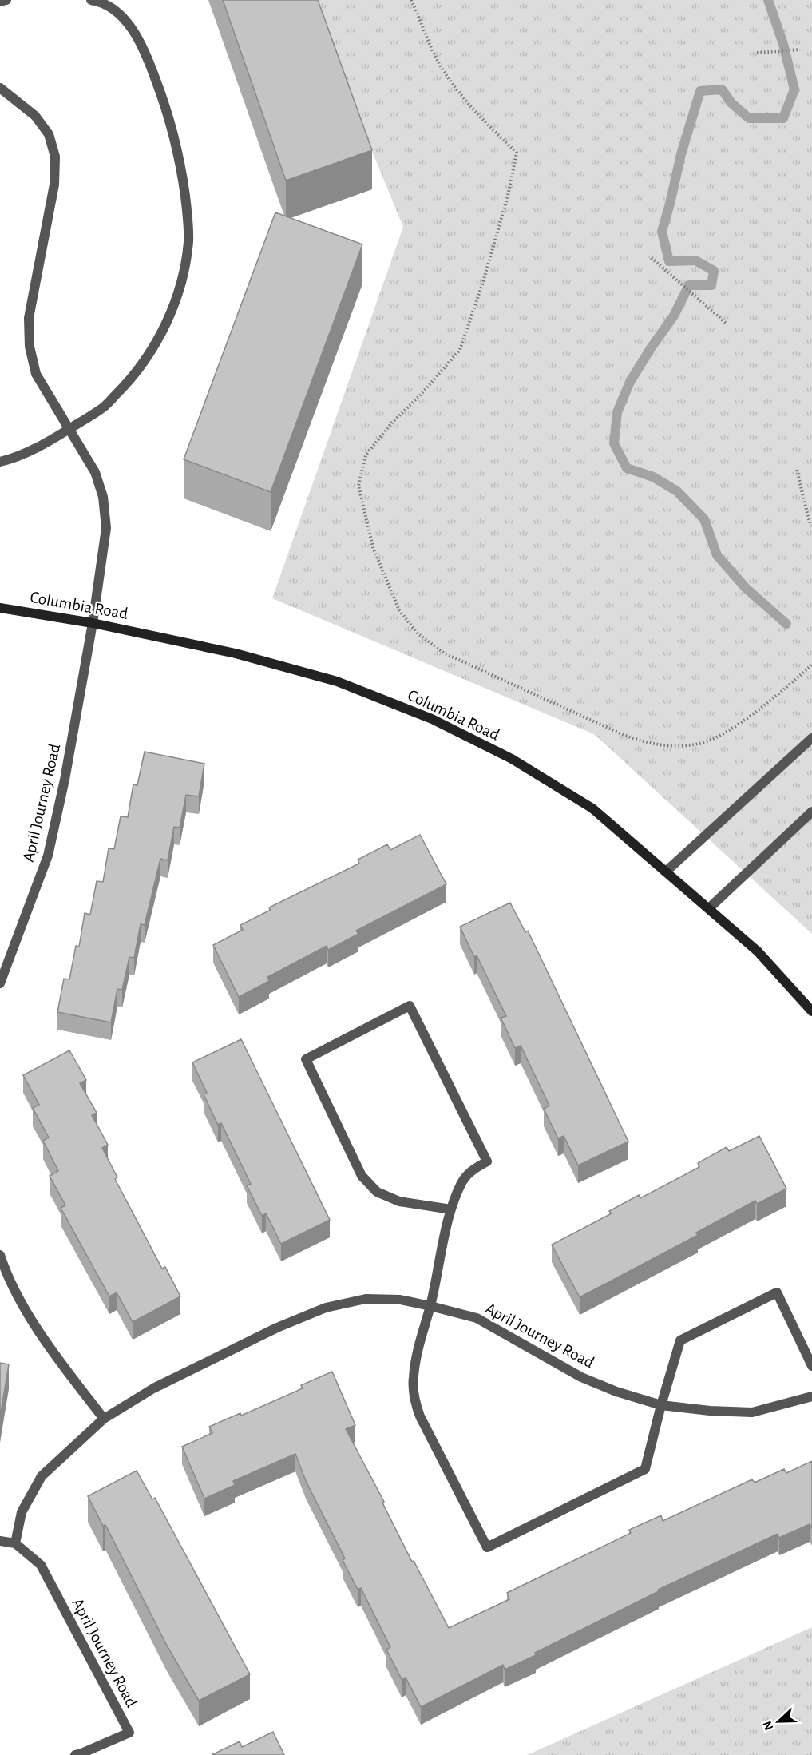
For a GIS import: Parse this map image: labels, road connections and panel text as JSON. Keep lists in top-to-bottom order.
{
  "streets": {
    "main road": ["Columbia Road"],
    "street": ["April Journey Road"]
  },
  "crossings": [
    ["Columbia Road", "April Journey Road"]
  ],
  "north": "left"
}
